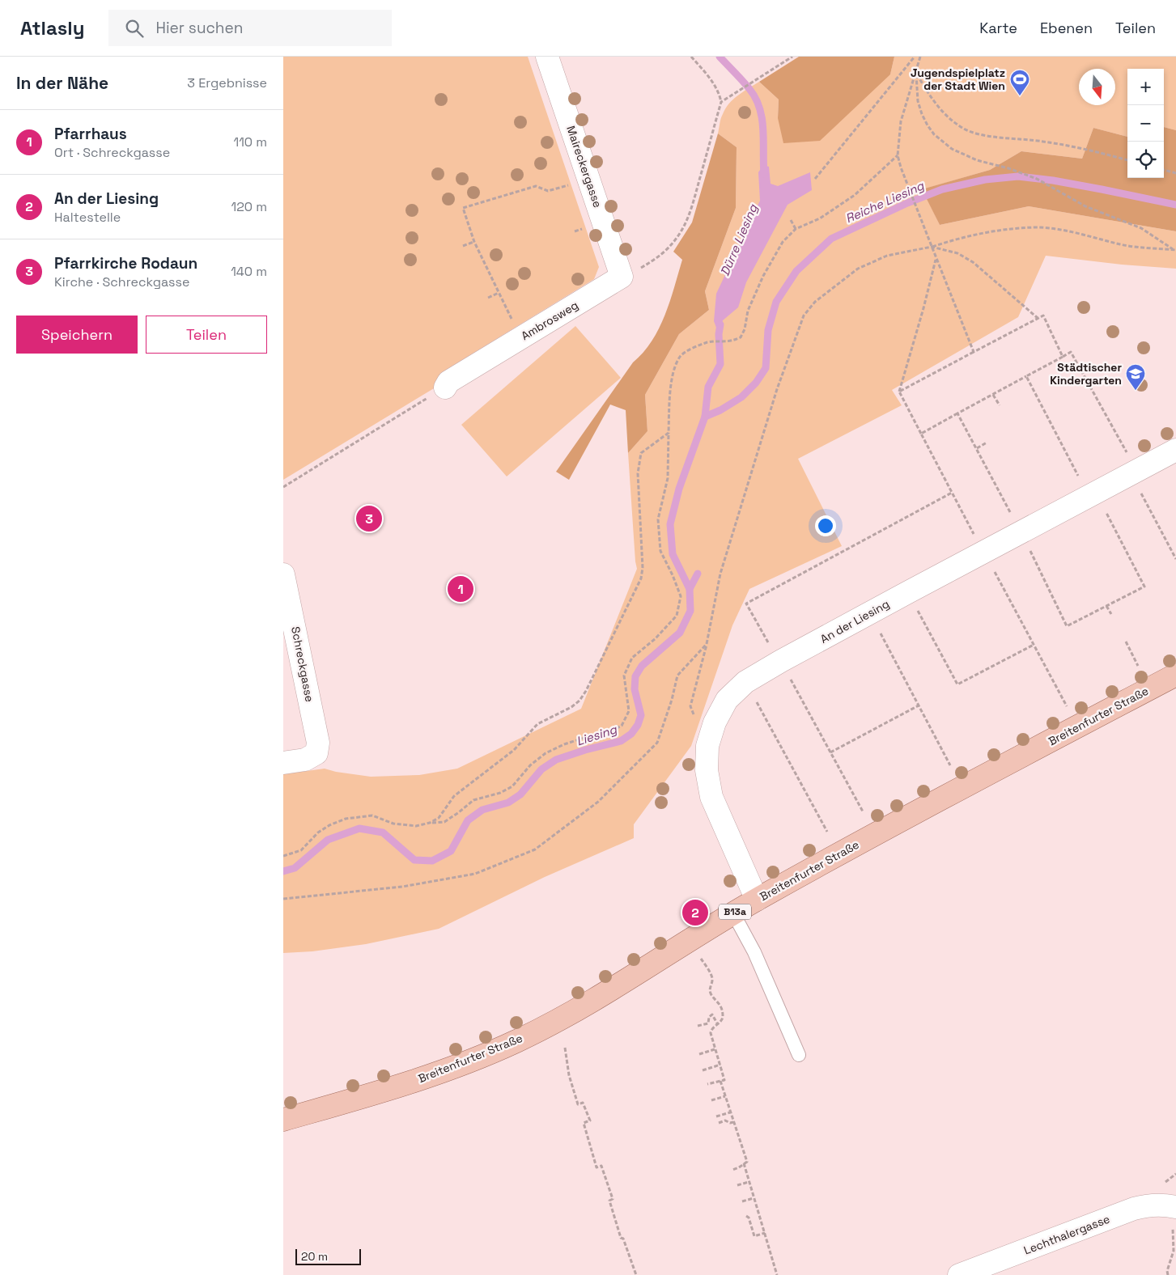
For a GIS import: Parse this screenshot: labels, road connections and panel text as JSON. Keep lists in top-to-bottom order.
{
  "streets": {
    "main road": ["Breitenfurter Straße", "B13a"],
    "street": [
      "Maireckergasse",
      "Ambrosweg",
      "An der Liesing",
      "Schreckgasse",
      "Lechthalergasse"
    ]
  },
  "crossings": [
    ["Maireckergasse", "Ambrosweg"],
    ["An der Liesing", "Breitenfurter Straße"]
  ],
  "water": ["Reiche Liesing", "Dürre Liesing", "Liesing"],
  "places": {
    "sports": ["Jugendspielplatz der Stadt Wien"],
    "school or university": ["Städtischer Kindergarten"]
  },
  "scale_bar": "20 m",
  "north": "bottom",
  "page": {
    "header": "Atlasly",
    "search": "Hier suchen",
    "nav": ["Karte", "Ebenen", "Teilen"],
    "heading": ["In der Nähe", "3 Ergebnisse"],
    "map_buttons": ["+", "−"],
    "list": [
      {
        "mark": "1",
        "name": "Pfarrhaus",
        "note": "Ort · Schreckgasse",
        "value": "110 m"
      },
      {
        "mark": "2",
        "name": "An der Liesing",
        "note": "Haltestelle",
        "value": "120 m"
      },
      {
        "mark": "3",
        "name": "Pfarrkirche Rodaun",
        "note": "Kirche · Schreckgasse",
        "value": "140 m"
      }
    ],
    "buttons": ["Speichern", "Teilen"],
    "pins": ["3", "1", "2"],
    "scale": "20 m"
  }
}
